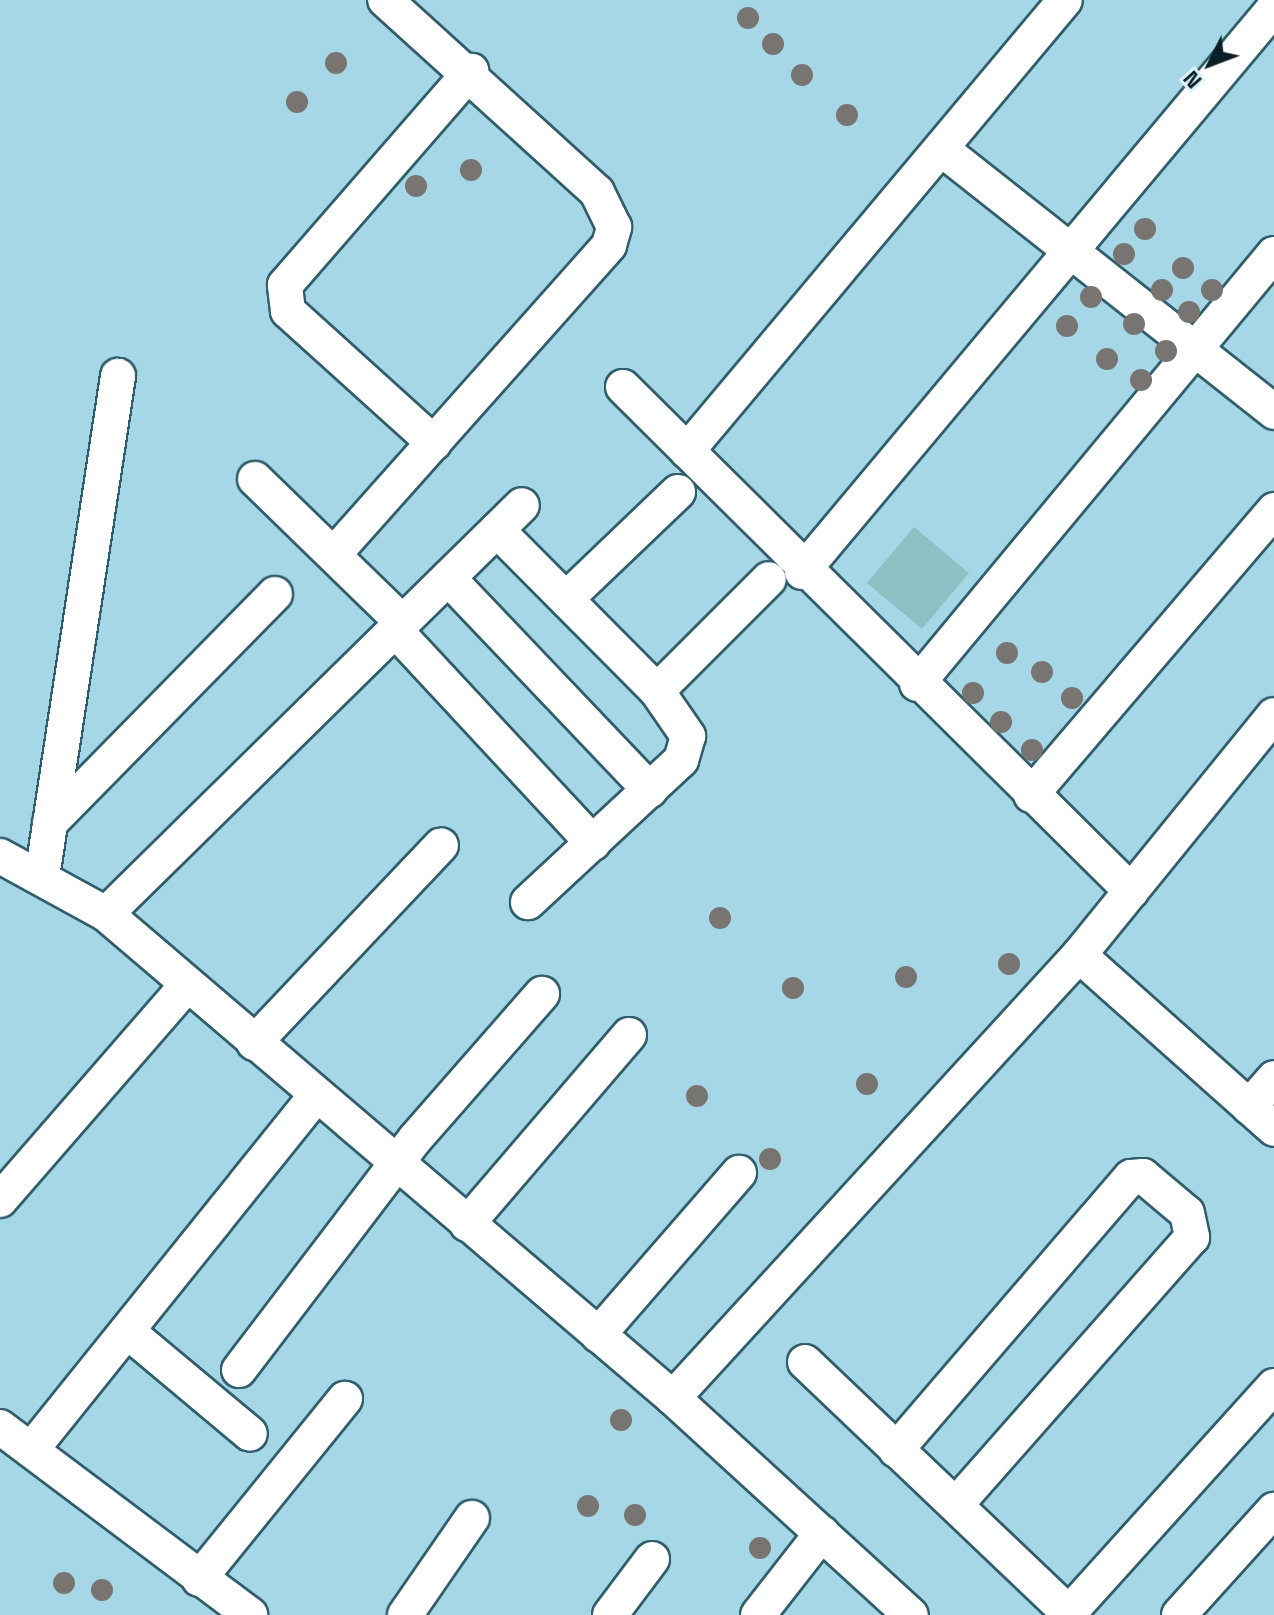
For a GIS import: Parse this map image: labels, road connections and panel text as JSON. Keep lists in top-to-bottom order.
{
  "north": "bottom left"
}
